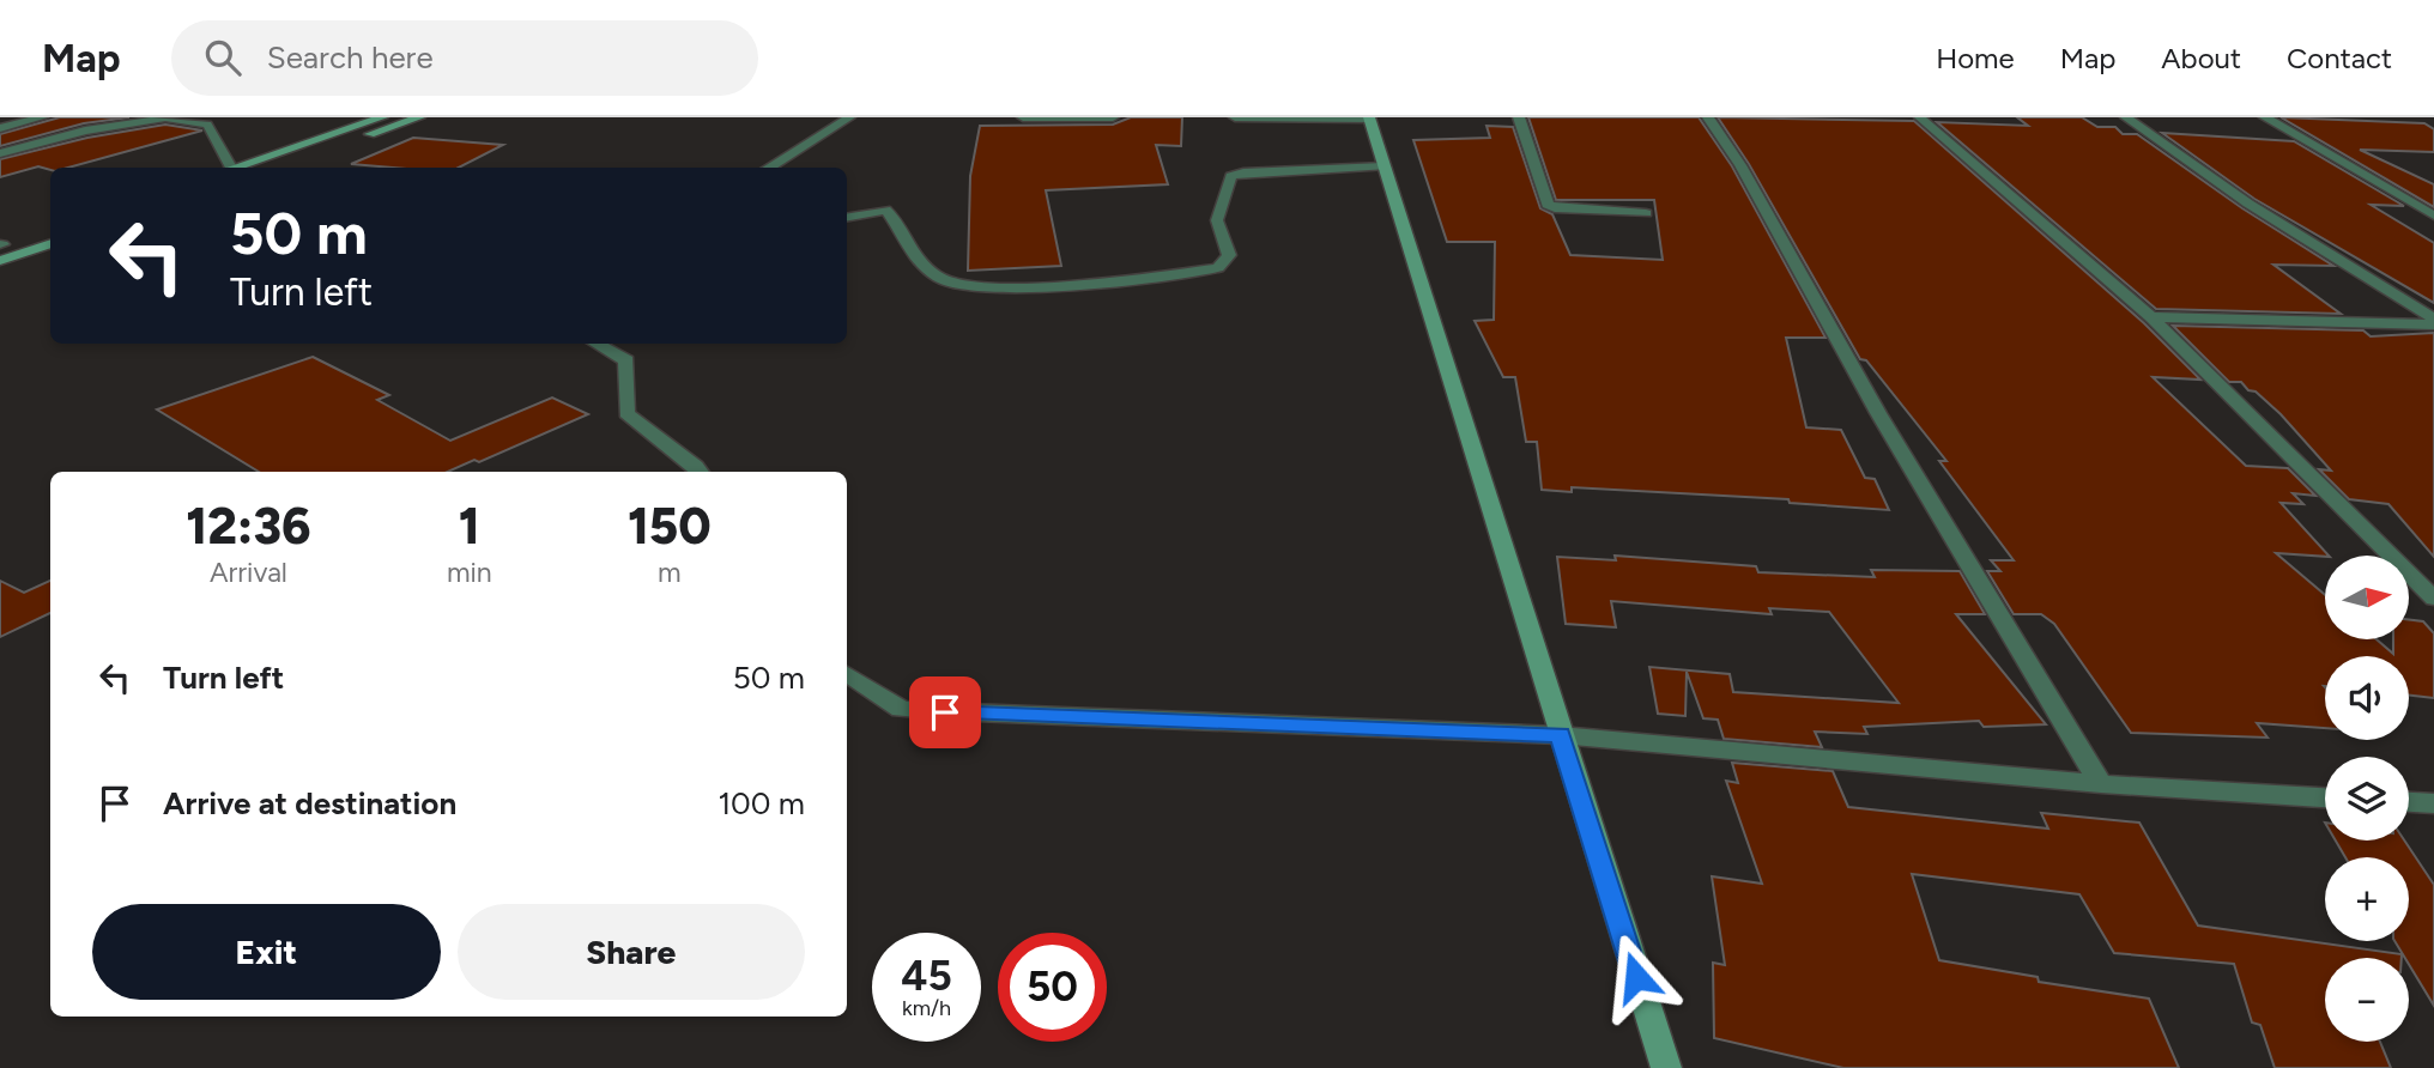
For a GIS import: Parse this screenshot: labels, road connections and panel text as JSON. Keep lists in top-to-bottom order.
{
  "north": "right",
  "page": {
    "header": "Map",
    "search": "Search here",
    "nav": [
      "Home",
      "Map",
      "About",
      "Contact"
    ],
    "turn": ["50 m", "Turn left"],
    "eta": [
      "12:36",
      "Arrival",
      "1",
      "min",
      "150",
      "m"
    ],
    "map_buttons": ["+", "−"],
    "list": [
      {
        "name": "Turn left",
        "value": "50 m"
      },
      {
        "name": "Arrive at destination",
        "value": "100 m"
      }
    ],
    "buttons": ["Exit", "Share"],
    "speed": "45 km/h",
    "limit": "50"
  }
}
